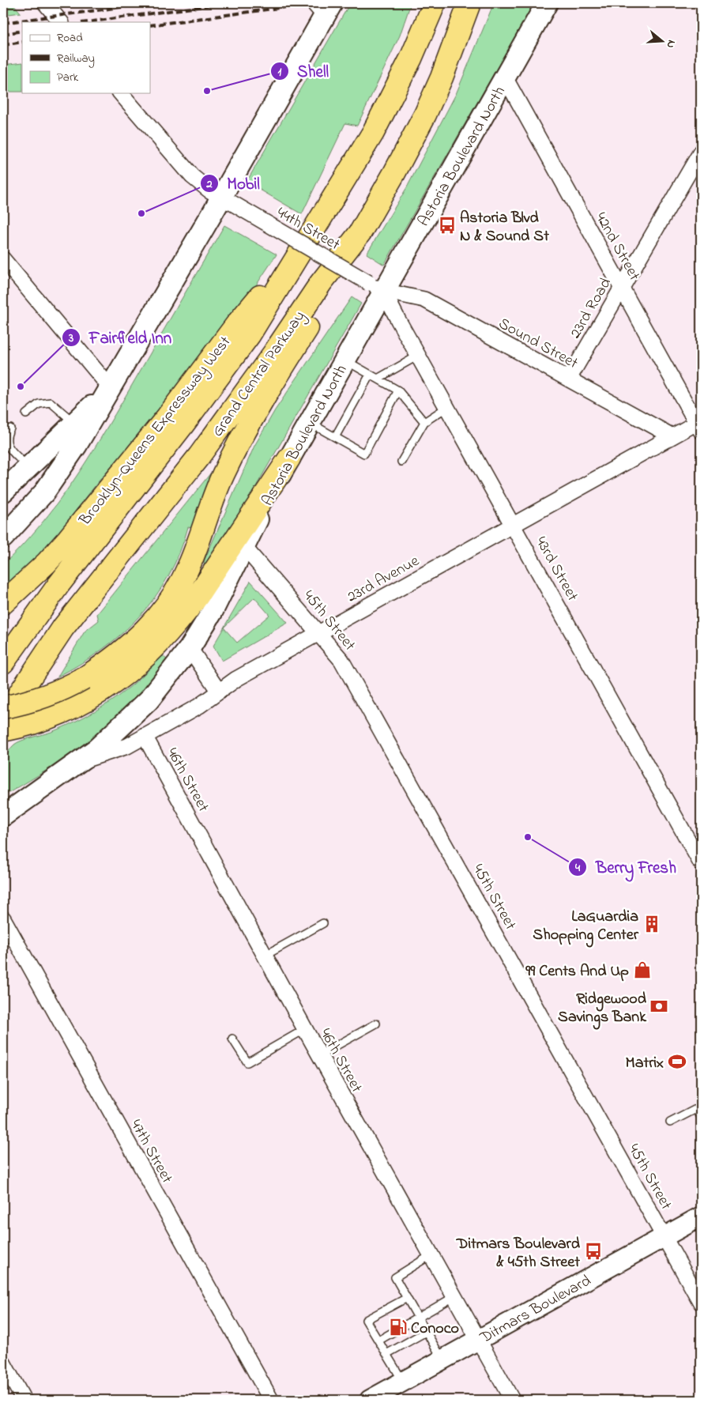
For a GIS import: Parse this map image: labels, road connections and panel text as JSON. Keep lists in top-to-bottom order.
{
  "streets": {
    "highway": ["Grand Central Parkway", "Brooklyn-Queens Expressway West"],
    "main road": ["Astoria Boulevard North"],
    "street": [
      "44th Street",
      "42nd Street",
      "23rd Road",
      "Sound Street",
      "43rd Street",
      "23rd Avenue",
      "45th Street",
      "46th Street",
      "47th Street",
      "Ditmars Boulevard"
    ]
  },
  "crossings": [
    ["Astoria Boulevard North", "44th Street"],
    ["Astoria Boulevard North", "42nd Street"],
    ["Astoria Boulevard North", "Sound Street"],
    ["Astoria Boulevard North", "43rd Street"],
    ["Astoria Boulevard North", "23rd Avenue"],
    ["Astoria Boulevard North", "45th Street"],
    ["44th Street", "Sound Street"],
    ["44th Street", "43rd Street"],
    ["42nd Street", "23rd Road"],
    ["42nd Street", "23rd Avenue"],
    ["23rd Road", "Sound Street"],
    ["Sound Street", "43rd Street"],
    ["Sound Street", "23rd Avenue"],
    ["Grand Central Parkway", "Brooklyn-Queens Expressway West"],
    ["43rd Street", "23rd Avenue"],
    ["23rd Avenue", "45th Street"],
    ["23rd Avenue", "46th Street"],
    ["45th Street", "Ditmars Boulevard"],
    ["46th Street", "Ditmars Boulevard"]
  ],
  "places": {
    "other": [
      "Shell",
      "Mobil",
      "Fairfield Inn",
      "Berry Fresh"
    ],
    "bus stop": ["Astoria Blvd N & Sound St", "Ditmars Boulevard & 45th Street"],
    "building": ["LaGuardia Shopping Center"],
    "shop": ["99 Cents And Up"],
    "bank": ["Ridgewood Savings Bank"],
    "sports": ["Matrix"],
    "fuel station": ["Conoco"]
  },
  "legend": ["Road", "Railway", "Park"],
  "north": "right"
}
